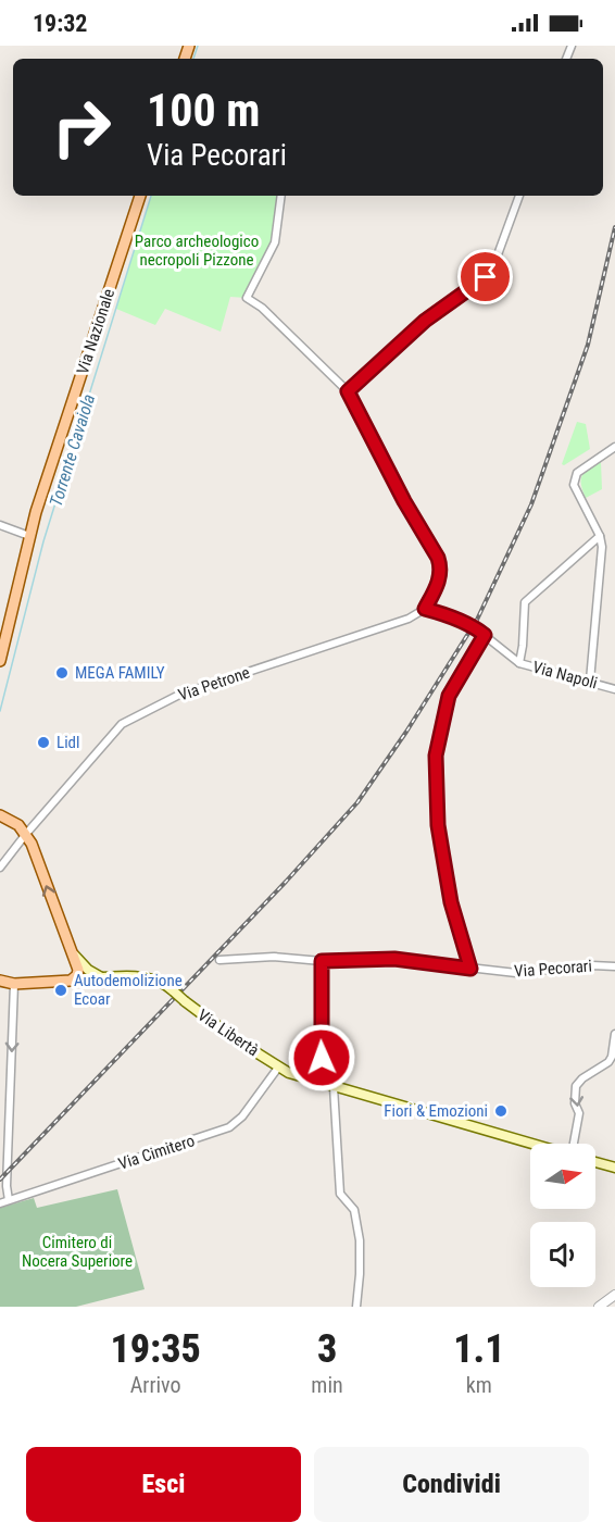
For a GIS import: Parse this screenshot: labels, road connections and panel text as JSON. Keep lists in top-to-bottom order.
{
  "streets": {
    "main road": ["Via Nazionale", "Via Libertà"],
    "street": [
      "Via Napoli",
      "Via Petrone",
      "Via Pecorari",
      "Via Cimitero"
    ]
  },
  "crossings": [
    ["Via Libertà", "Via Cimitero"]
  ],
  "water": ["Torrente Cavaiola"],
  "parks": ["Parco archeologico necropoli Pizzone", "Cimitero di Nocera Superiore"],
  "places": [
    "MEGA FAMILY",
    "Lidl",
    "Autodemolizione Ecoar",
    "Fiori & Emozioni"
  ],
  "north": "right",
  "page": {
    "status": "19:32",
    "turn": ["100 m", "Via Pecorari"],
    "eta": [
      "19:35",
      "Arrivo",
      "3",
      "min",
      "1.1",
      "km"
    ],
    "buttons": ["Esci", "Condividi"]
  }
}
